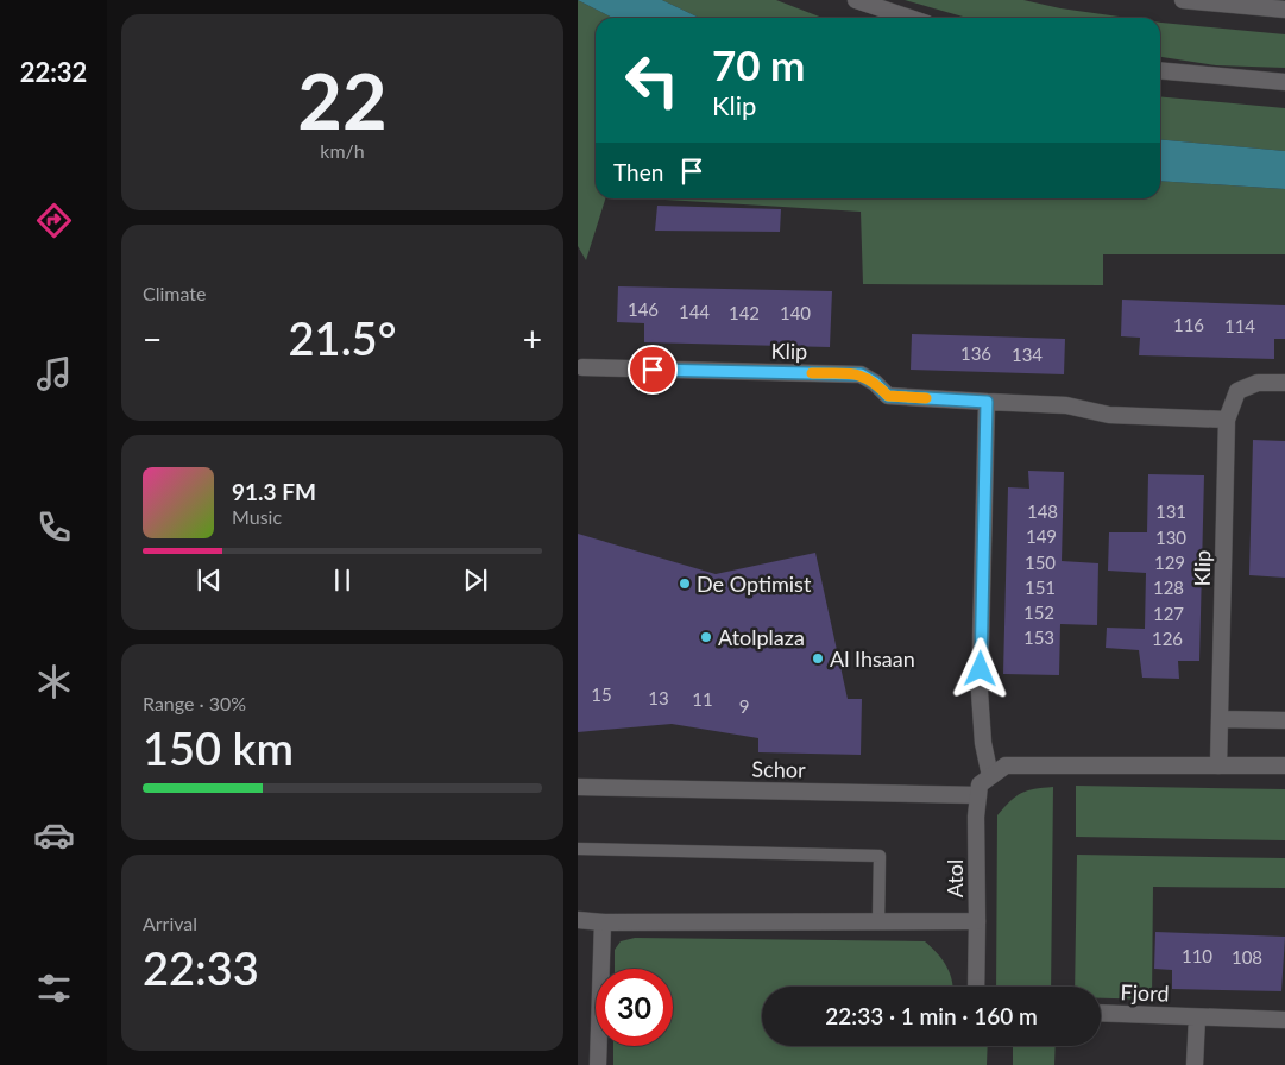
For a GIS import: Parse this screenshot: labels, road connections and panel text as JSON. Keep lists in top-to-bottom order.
{
  "streets": {
    "street": [
      "Klip",
      "Schor",
      "Atol",
      "Fjord"
    ]
  },
  "crossings": [
    ["Schor", "Atol"]
  ],
  "places": ["De Optimist", "Atolplaza", "Al Ihsaan"],
  "house_numbers": [
    "146",
    "144",
    "142",
    "140",
    "116",
    "114",
    "136",
    "134",
    "148",
    "131",
    "149",
    "130",
    "150",
    "129",
    "151",
    "128",
    "152",
    "127",
    "153",
    "126",
    "15",
    "13",
    "11",
    "9",
    "110",
    "108"
  ],
  "page": {
    "tabs": "22:32",
    "tile": [
      ["22", "km/h"],
      "Climate",
      ["Range · 30%", "150 km"],
      ["Arrival", "22:33"]
    ],
    "turn": ["70 m", "Klip"],
    "then": "Then",
    "heat": ["−", "21.5°", "+"],
    "song": ["91.3 FM", "Music"],
    "limit": "30",
    "trip": "22:33 · 1 min · 160 m"
  }
}
